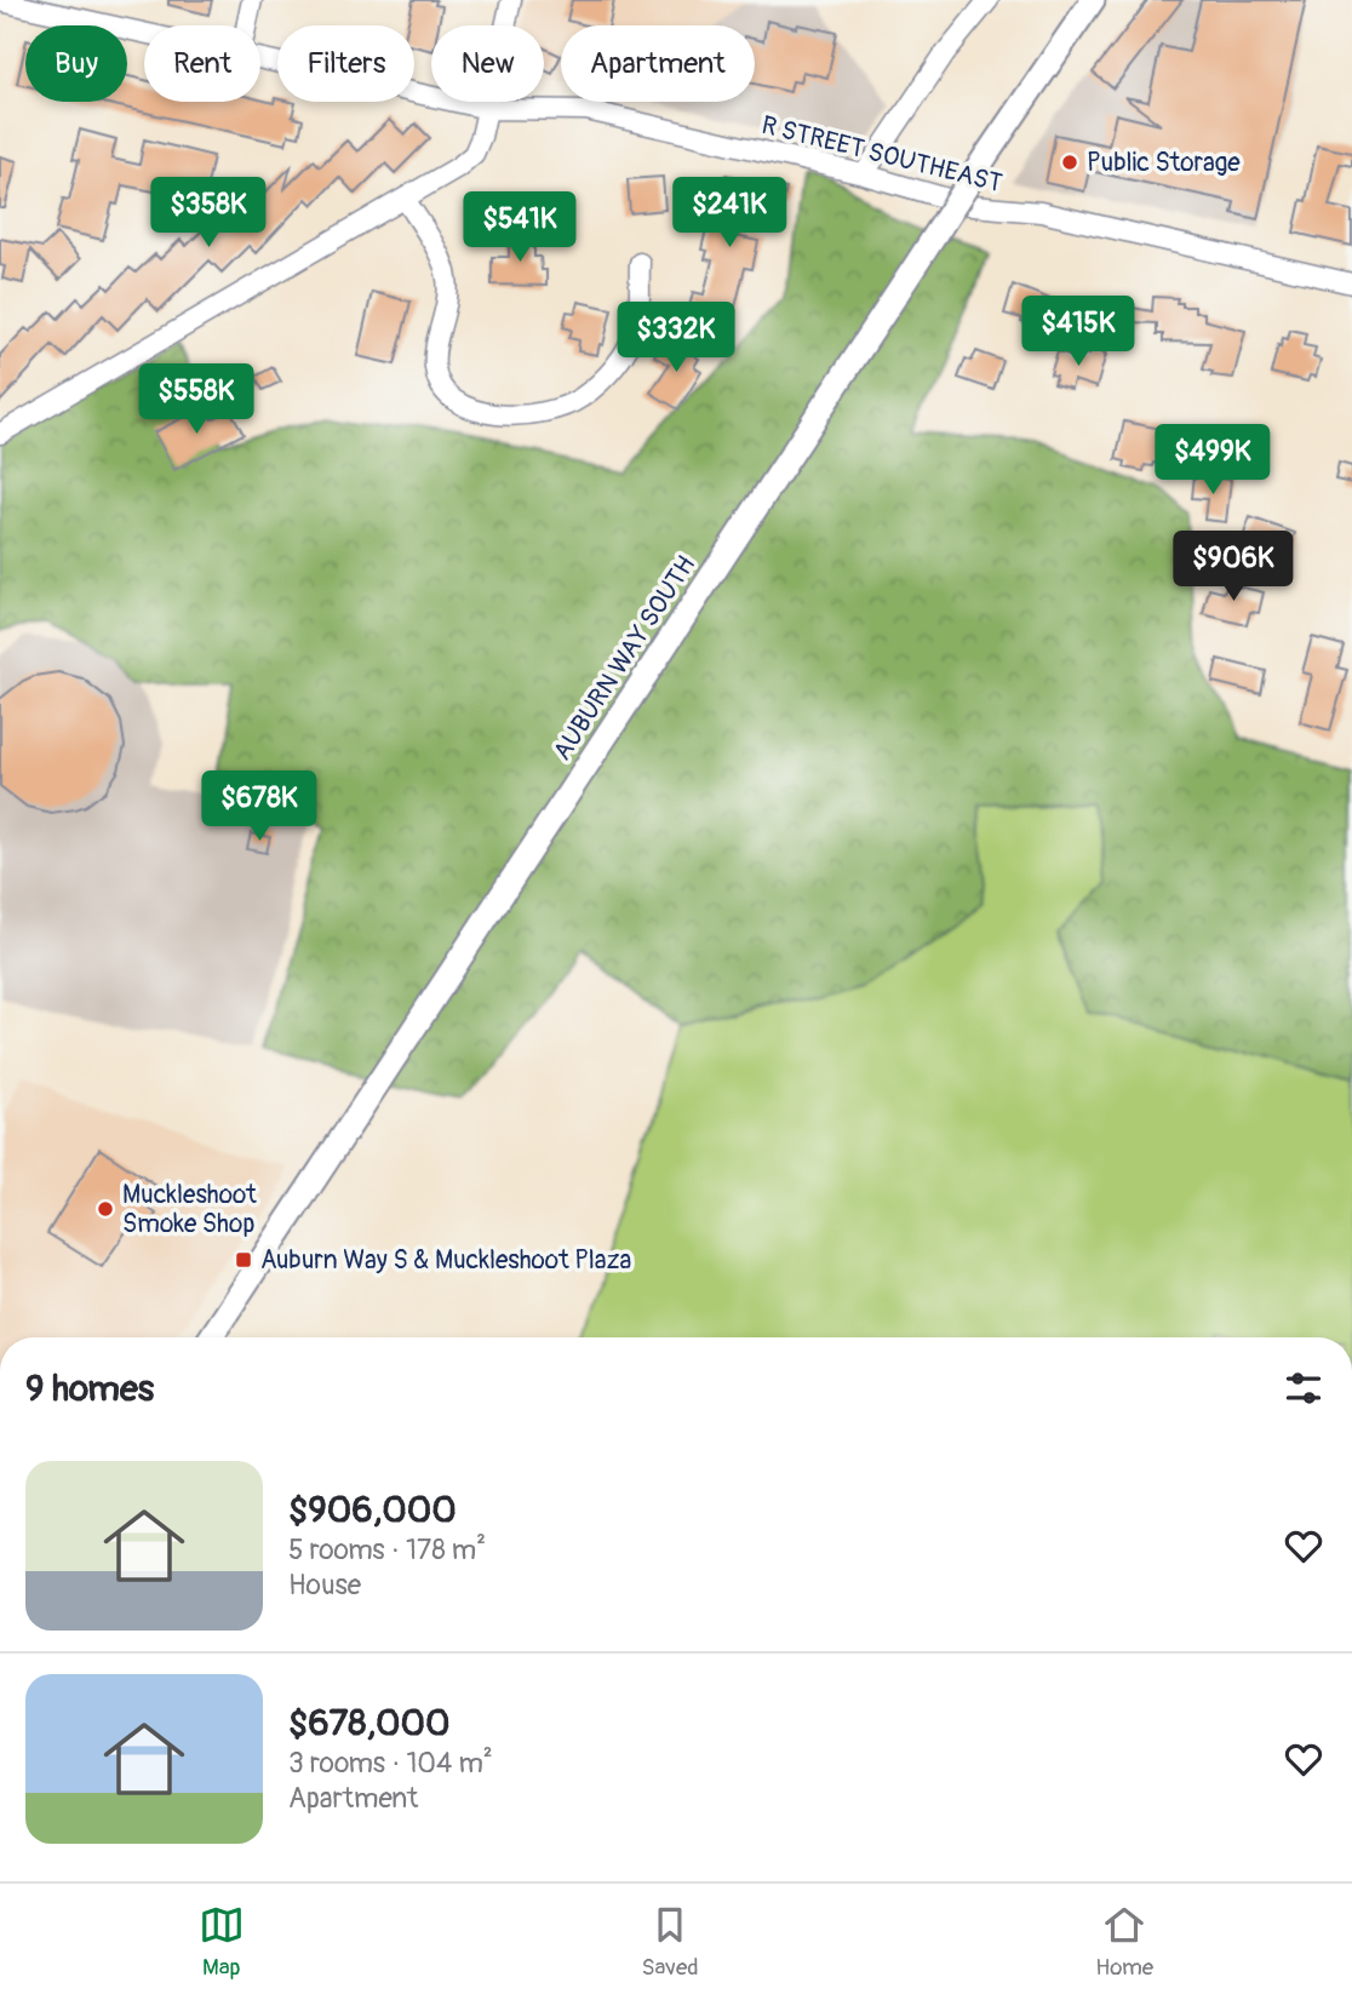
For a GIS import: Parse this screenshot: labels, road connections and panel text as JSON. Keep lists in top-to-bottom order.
{
  "streets": {
    "main road": ["AUBURN WAY SOUTH"],
    "street": ["R STREET SOUTHEAST"]
  },
  "places": {
    "other": ["Public Storage", "Muckleshoot Smoke Shop"],
    "transit": ["Auburn Way S & Muckleshoot Plaza"]
  },
  "page": {
    "chip": [
      "Buy",
      "Rent",
      "Filters",
      "New",
      "Apartment"
    ],
    "price": [
      "$358K",
      "$241K",
      "$541K",
      "$415K",
      "$332K",
      "$558K",
      "$499K",
      "$906K",
      "$678K"
    ],
    "heading": "9 homes",
    "list": [
      {
        "name": "$906,000",
        "note": "5 rooms · 178 m² · House"
      },
      {
        "name": "$678,000",
        "note": "3 rooms · 104 m² · Apartment"
      }
    ],
    "tabs": ["Map", "Saved", "Home"]
  }
}
